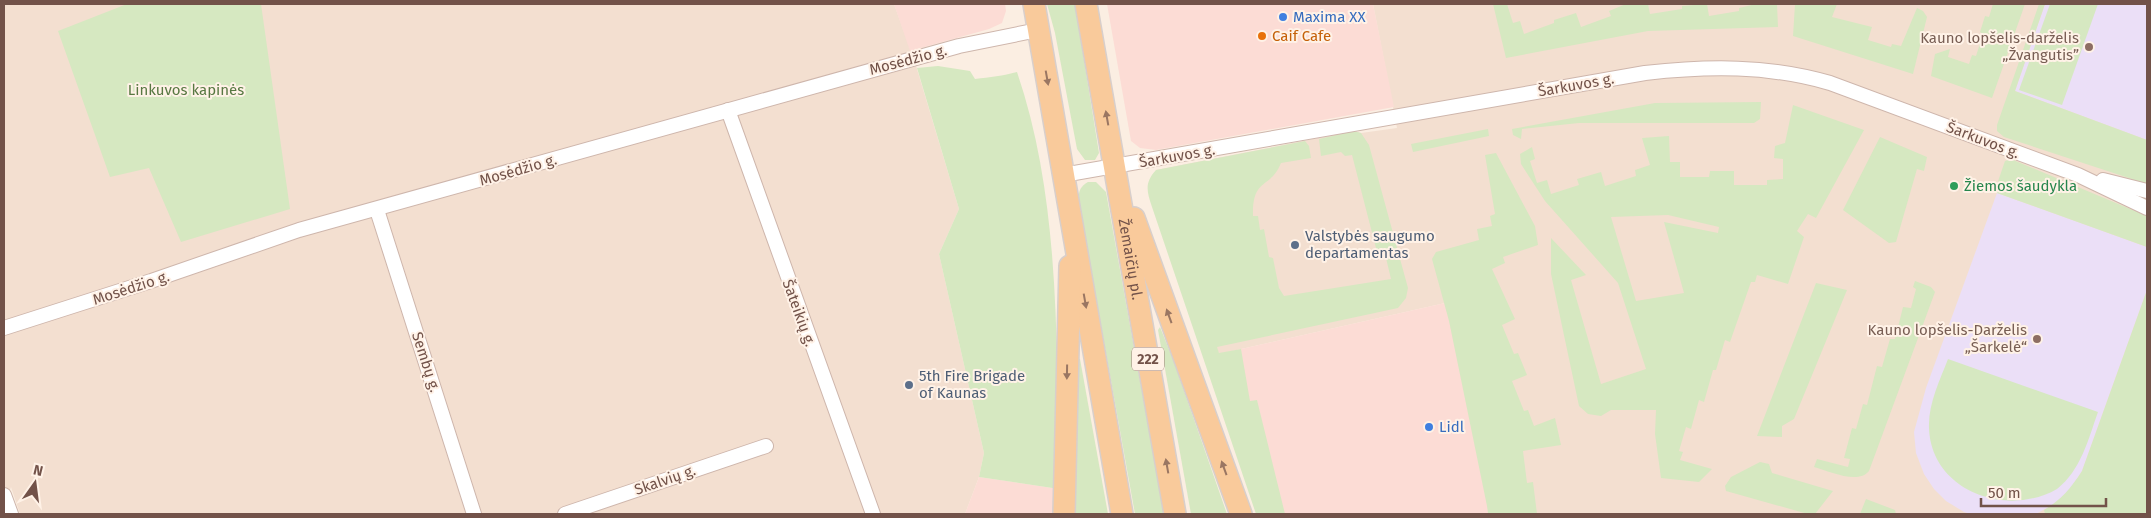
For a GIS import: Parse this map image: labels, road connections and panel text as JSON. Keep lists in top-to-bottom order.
{
  "streets": {
    "main road": ["Žemaičių pl.", "222"],
    "street": [
      "Mosėdžio g.",
      "Šarkuvos g.",
      "Šateikių g.",
      "Sembų g.",
      "Skalvių g."
    ]
  },
  "crossings": [
    ["Mosėdžio g.", "Šateikių g."],
    ["Mosėdžio g.", "Sembų g."],
    ["Šarkuvos g.", "Žemaičių pl."]
  ],
  "parks": ["Linkuvos kapinės"],
  "places": [
    "Maxima XX",
    "Caif Cafe",
    "Kauno lopšelis-darželis „Žvangutis”",
    "Žiemos šaudykla",
    "Valstybės saugumo departamentas",
    "Kauno lopšelis-Darželis „Šarkelė“",
    "5th Fire Brigade of Kaunas",
    "Lidl"
  ],
  "scale_bar": "50 m",
  "north": "top"
}
